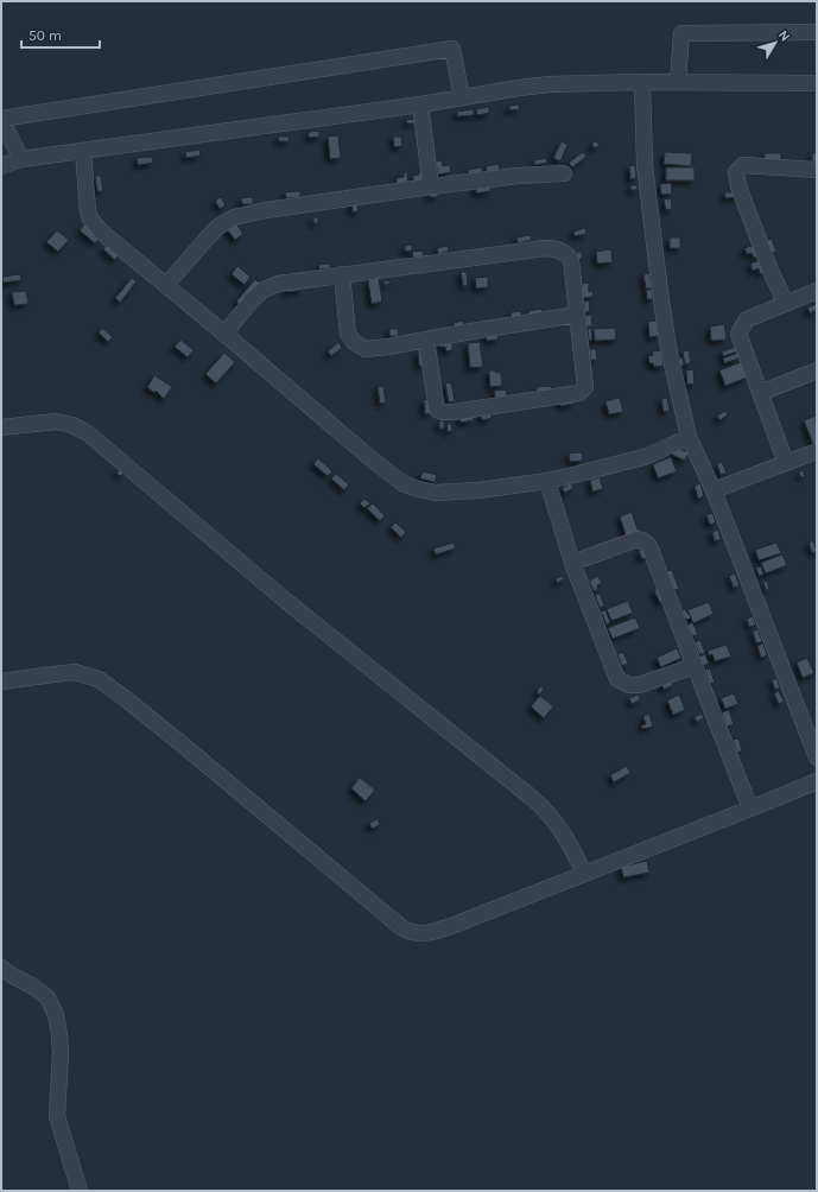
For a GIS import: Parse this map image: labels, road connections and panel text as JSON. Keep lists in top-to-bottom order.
{
  "scale_bar": "50 m",
  "north": "top right"
}
